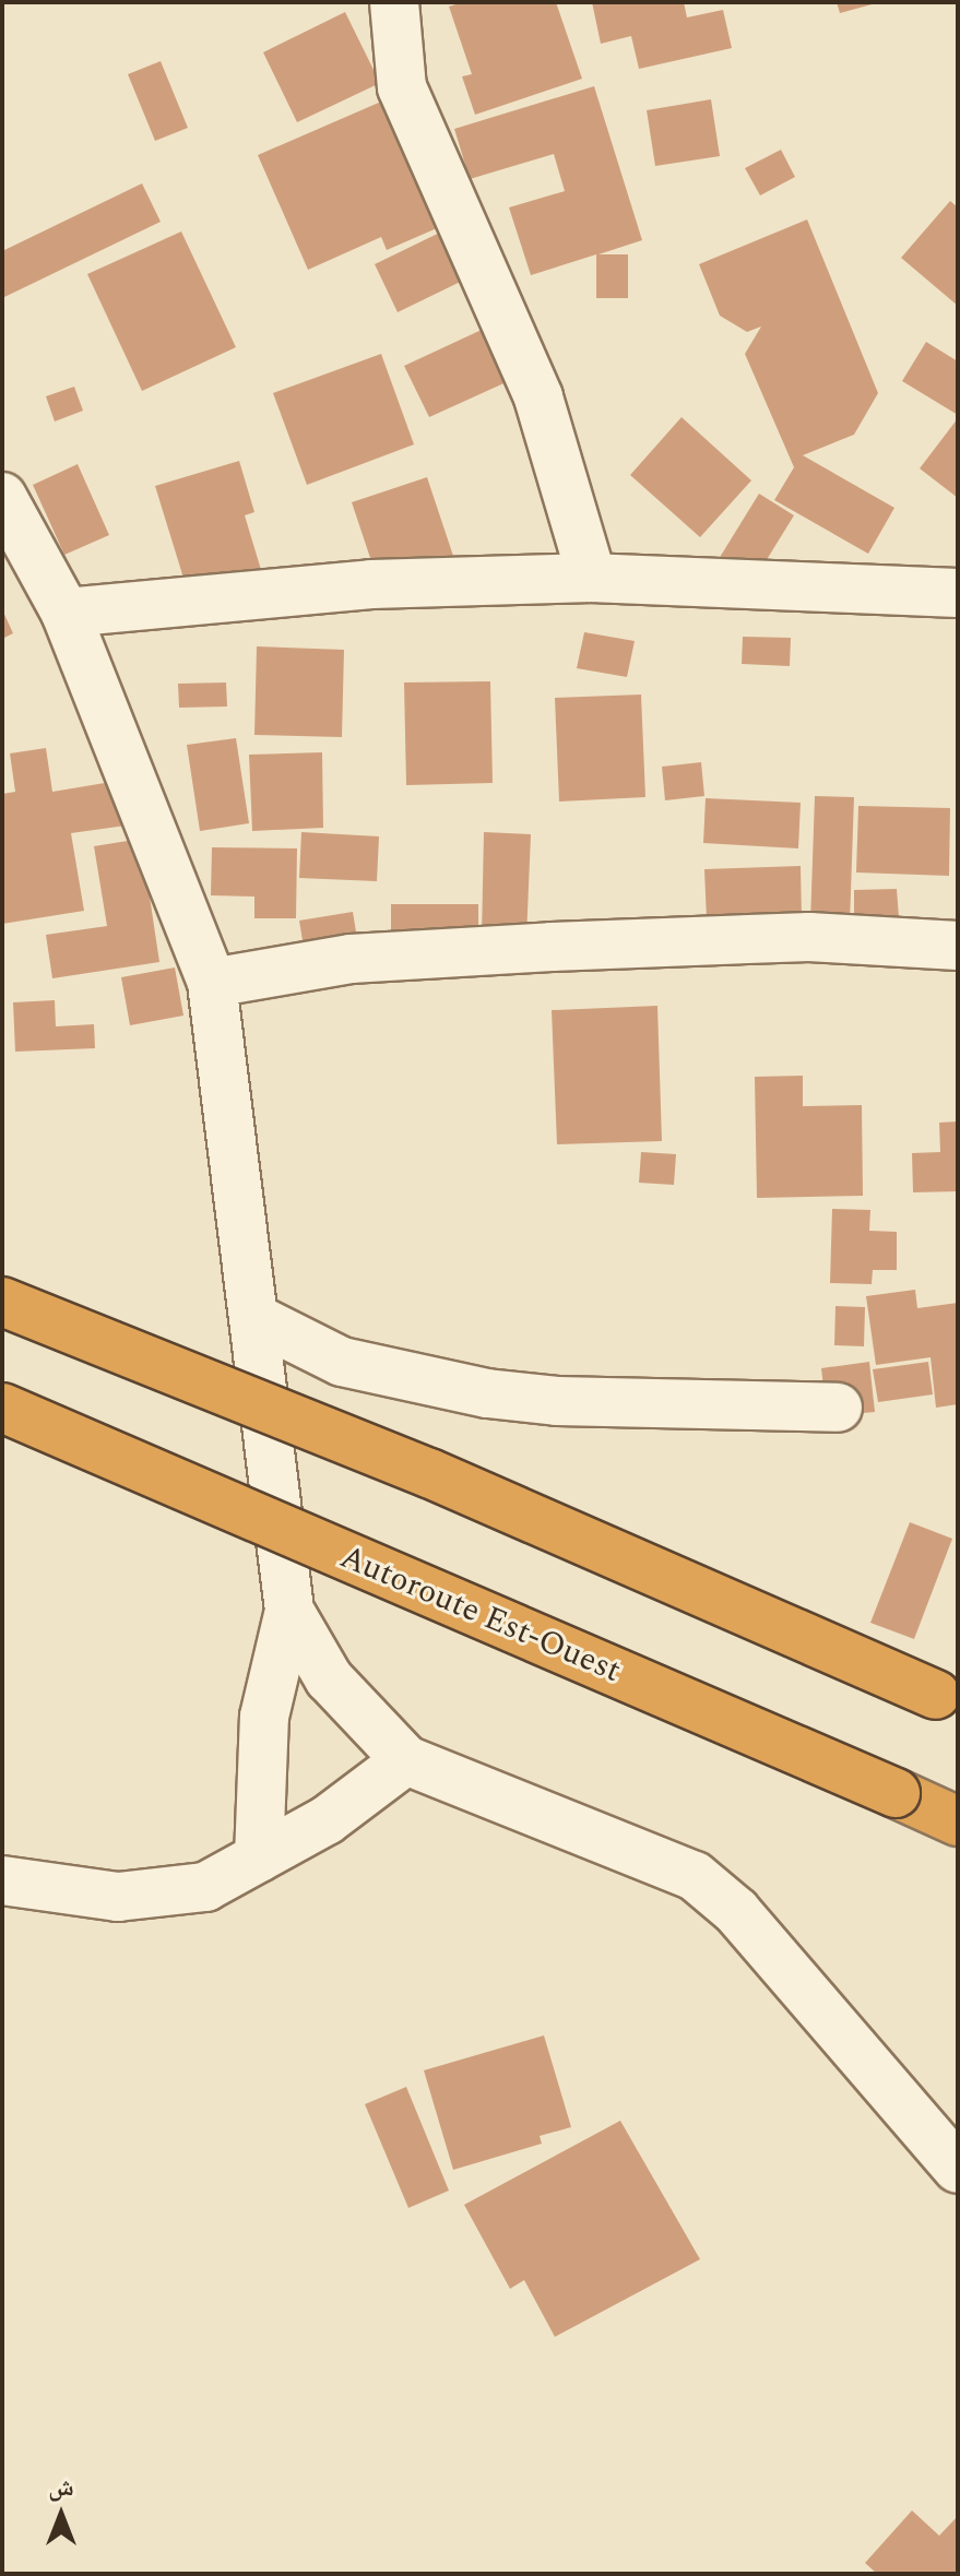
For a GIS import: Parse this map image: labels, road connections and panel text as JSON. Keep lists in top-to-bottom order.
{
  "streets": {
    "highway": ["Autoroute Est-Ouest"]
  },
  "north": "top"
}
